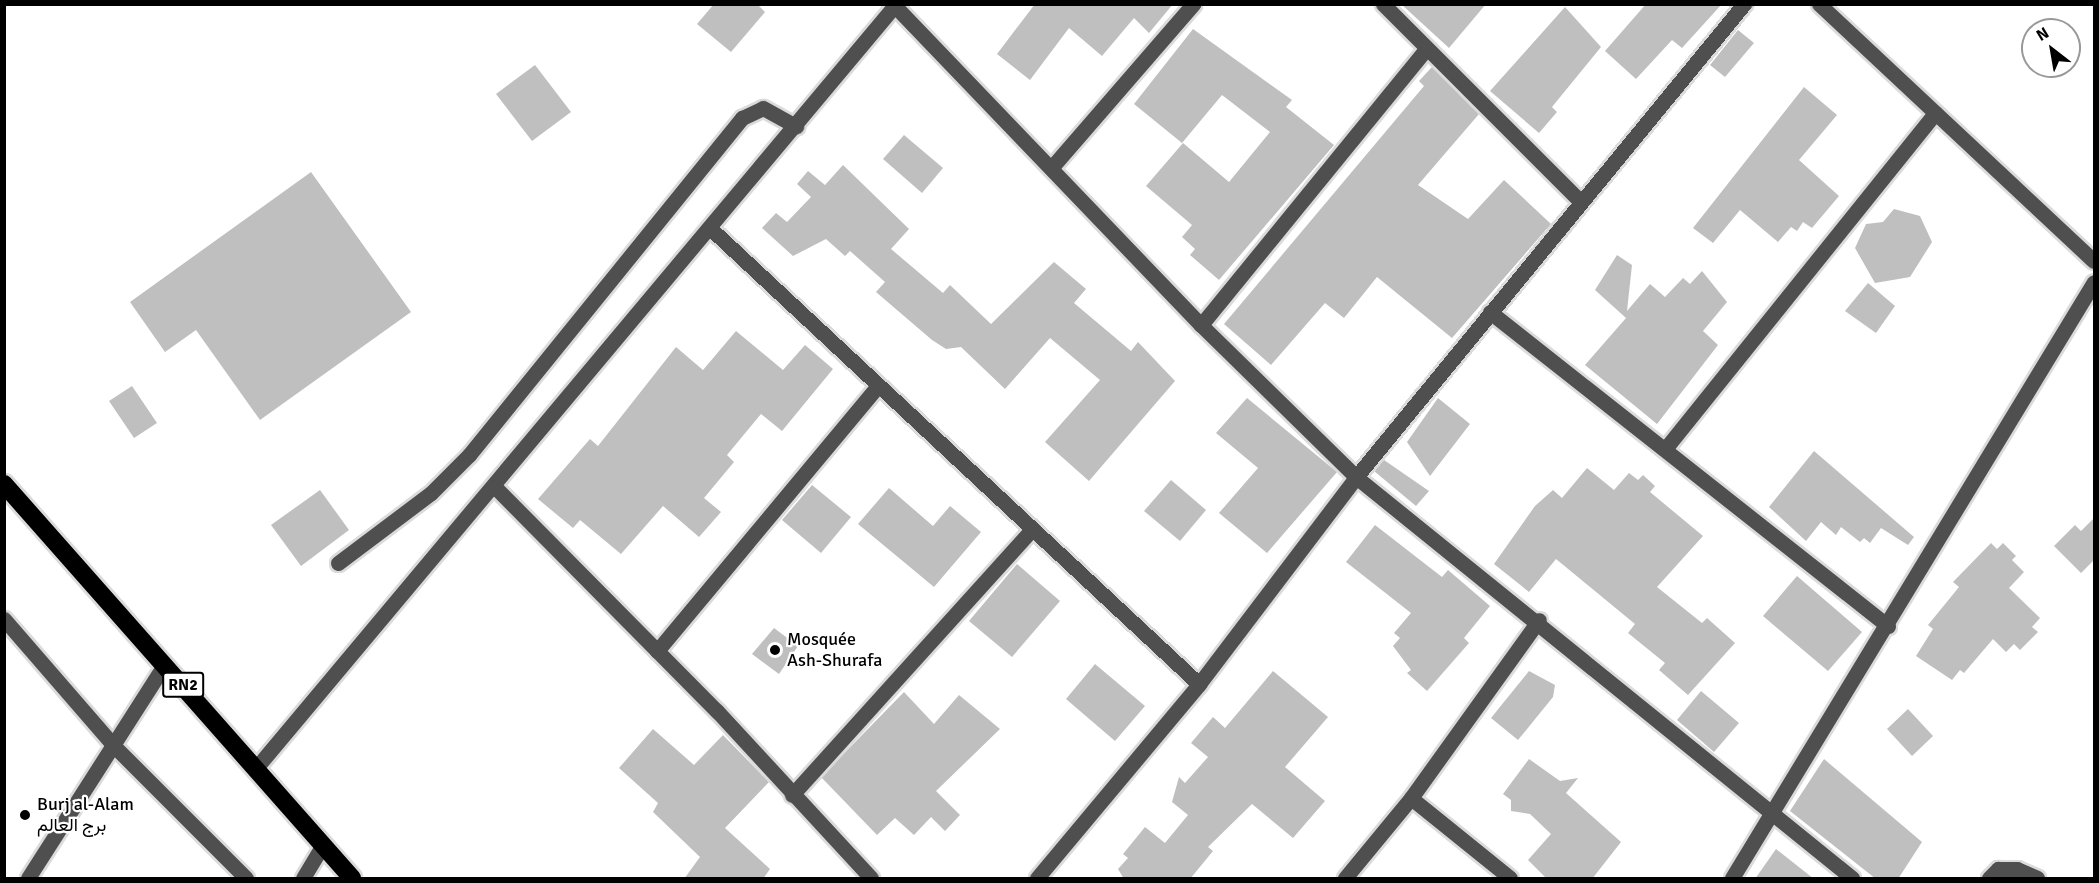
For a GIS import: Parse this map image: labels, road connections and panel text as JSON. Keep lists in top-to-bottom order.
{
  "streets": {
    "highway": ["RN2"]
  },
  "places": ["Mosquée Ash-Shurafa", "Burj al-Alam برج العالم"],
  "north": "top left"
}
